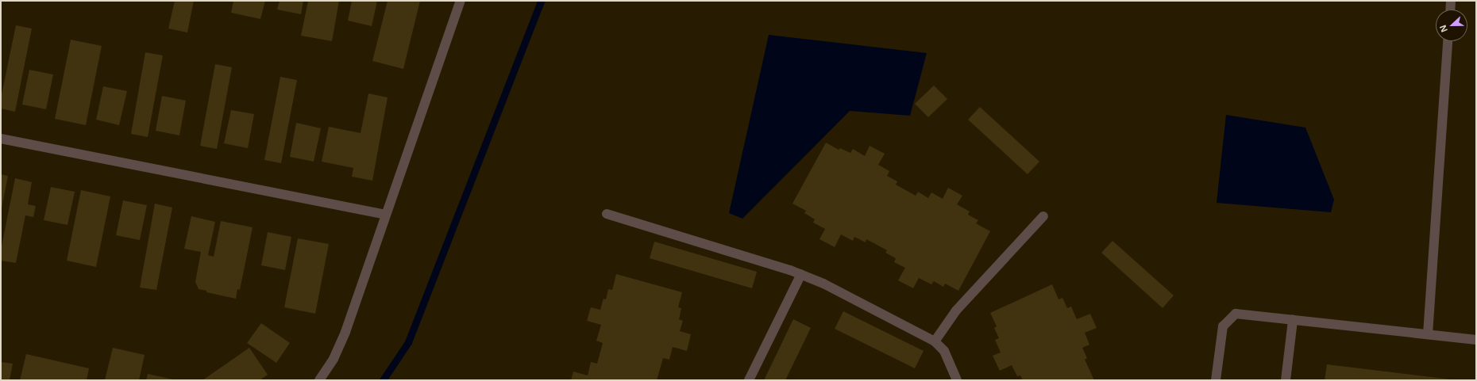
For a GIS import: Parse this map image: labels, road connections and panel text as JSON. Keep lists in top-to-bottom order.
{
  "north": "left"
}
